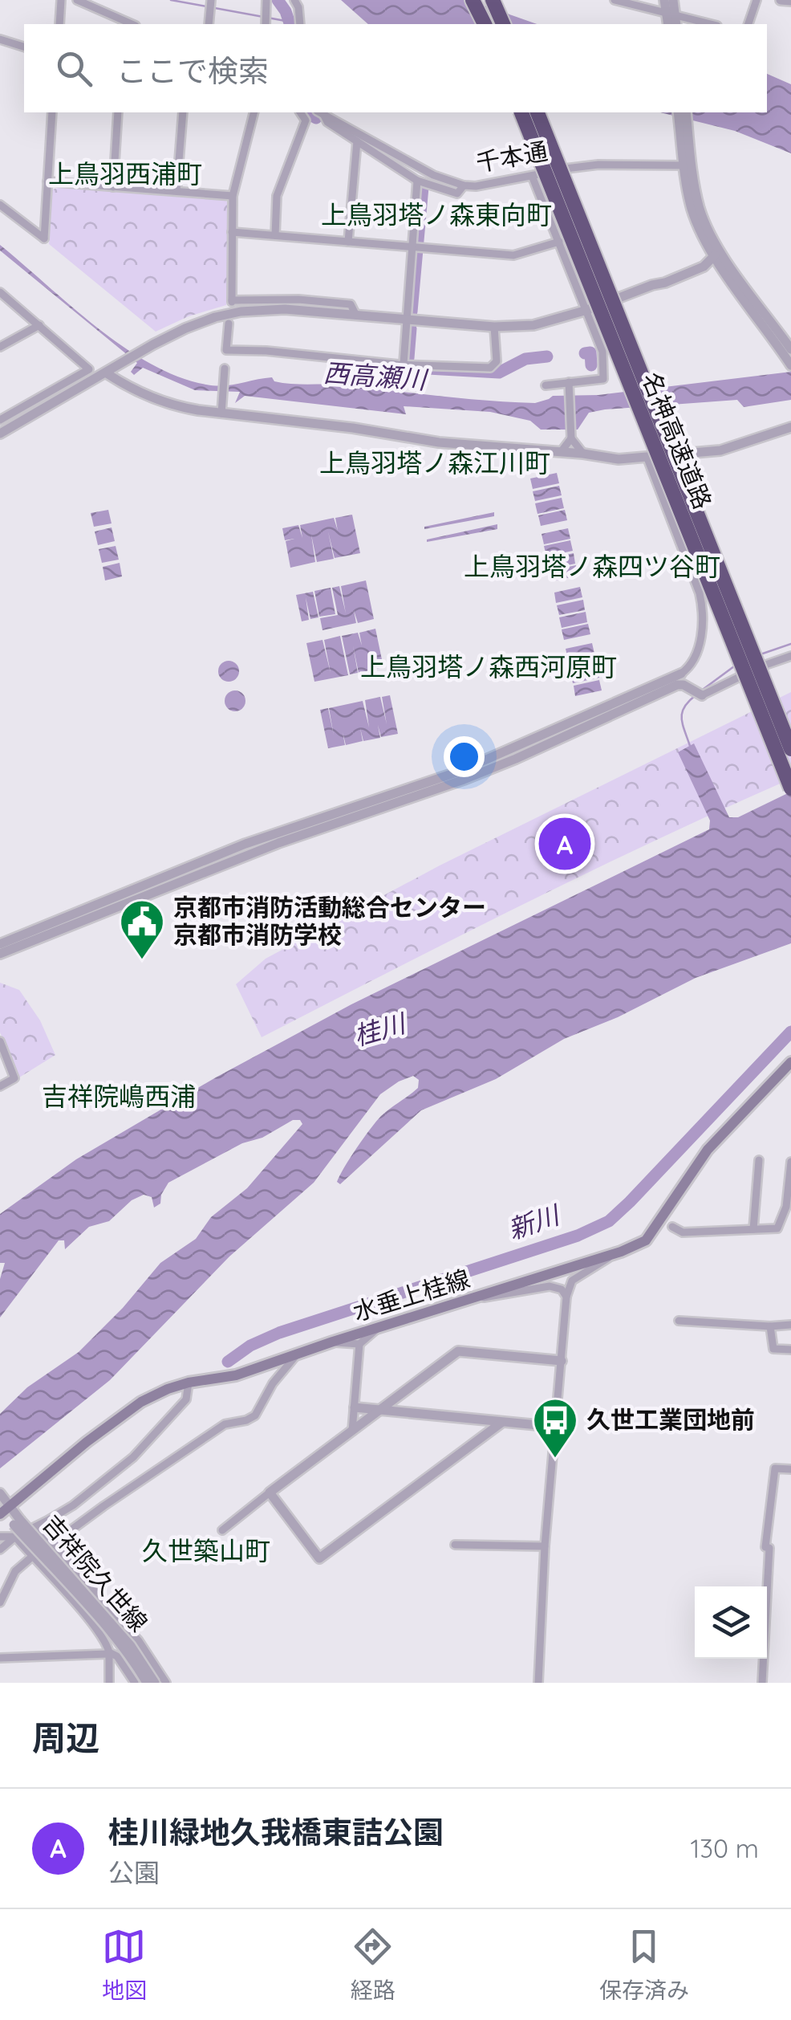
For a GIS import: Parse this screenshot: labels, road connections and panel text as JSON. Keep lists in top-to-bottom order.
{
  "streets": {
    "highway": ["名神高速道路"],
    "main road": ["水垂上桂線"],
    "street": ["千本通", "吉祥院久世線"]
  },
  "crossings": [
    ["水垂上桂線", "吉祥院久世線"]
  ],
  "districts": [
    "上鳥羽西浦町",
    "上鳥羽塔ノ森東向町",
    "上鳥羽塔ノ森江川町",
    "上鳥羽塔ノ森四ツ谷町",
    "上鳥羽塔ノ森西河原町",
    "吉祥院嶋西浦",
    "久世築山町"
  ],
  "water": ["西高瀬川", "桂川", "新川"],
  "places": {
    "public building": ["京都市消防活動総合センター 京都市消防学校"],
    "bus stop": ["久世工業団地前"]
  },
  "page": {
    "search": "ここで検索",
    "pins": "A",
    "heading": "周辺",
    "list": [
      {
        "mark": "A",
        "name": "桂川緑地久我橋東詰公園",
        "note": "公園",
        "value": "130 m"
      }
    ],
    "nav": ["地図", "経路", "保存済み"]
  }
}
